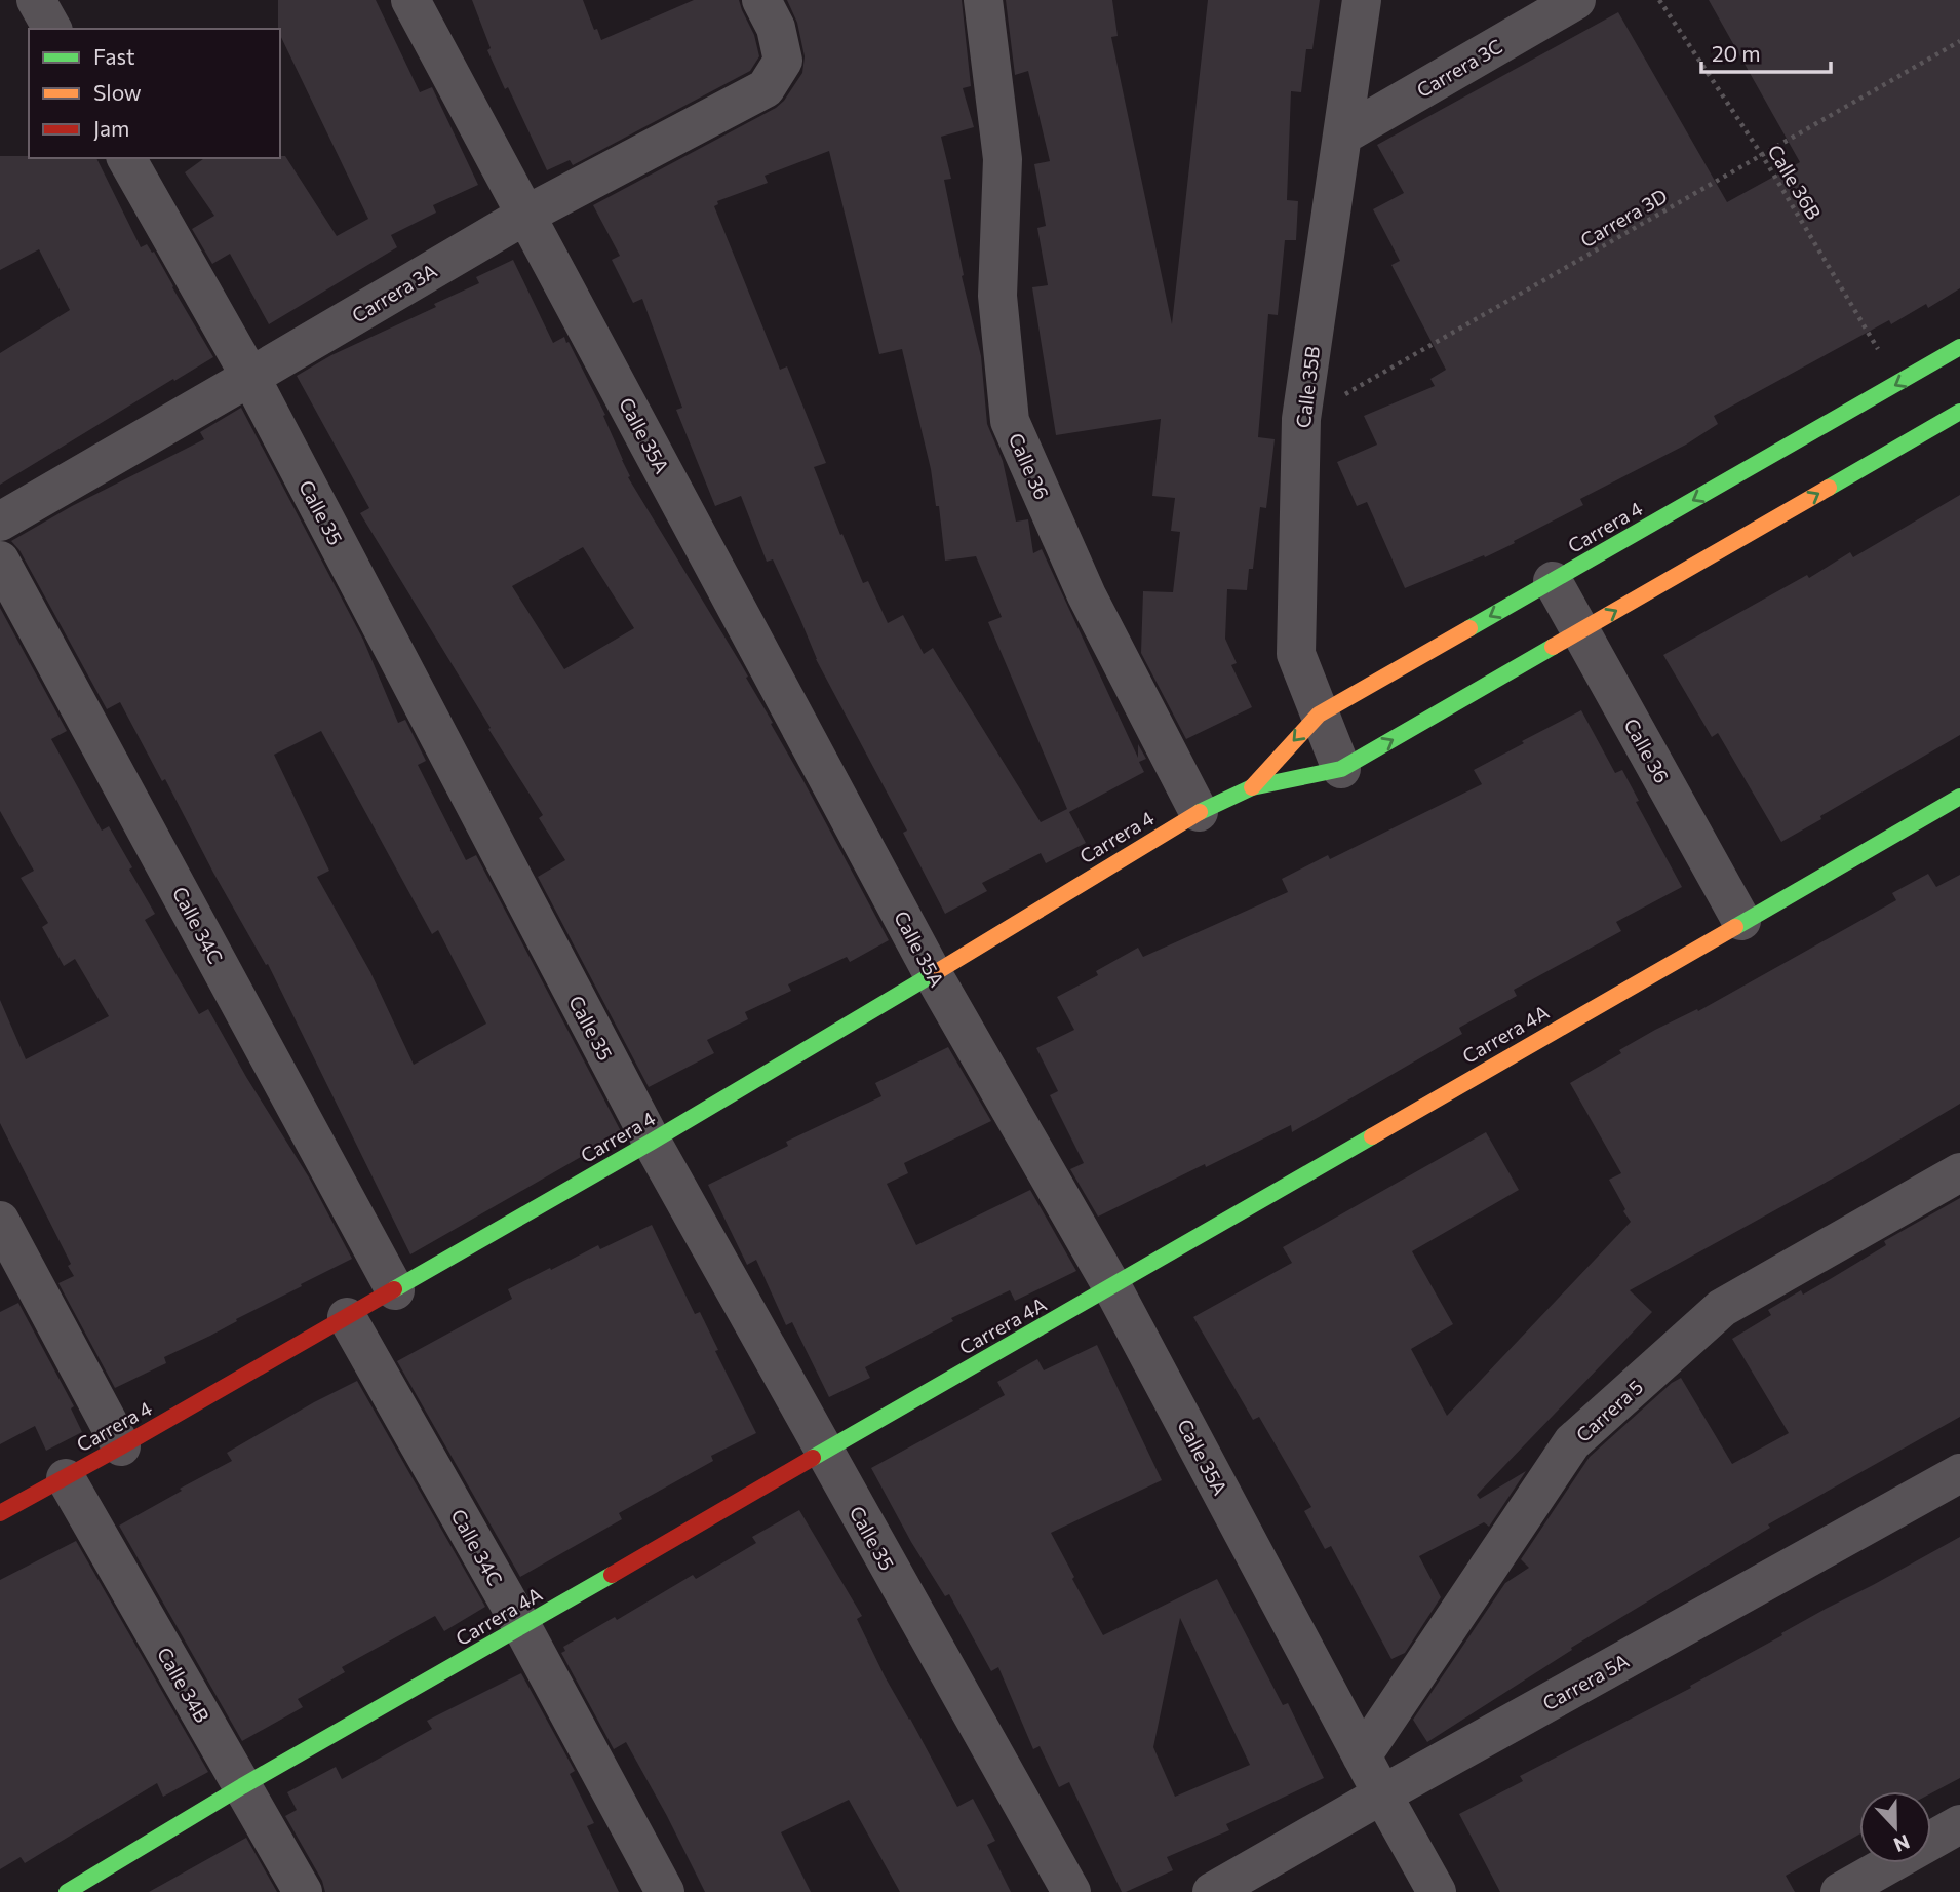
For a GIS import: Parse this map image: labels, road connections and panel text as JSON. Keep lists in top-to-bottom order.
{
  "streets": {
    "street": [
      "Carrera 3C",
      "Carrera 3A",
      "Calle 35B",
      "Calle 35A",
      "Calle 36",
      "Calle 35",
      "Carrera 4",
      "Calle 34C",
      "Carrera 4A",
      "Carrera 5",
      "Carrera 5A",
      "Calle 34B"
    ],
    "path": ["Calle 36B", "Carrera 3D"]
  },
  "crossings": [
    ["Carrera 3C", "Calle 35B"],
    ["Calle 36B", "Carrera 3D"],
    ["Calle 36B", "Carrera 4"],
    ["Carrera 3D", "Calle 35B"],
    ["Carrera 3A", "Calle 35A"],
    ["Carrera 3A", "Calle 35"],
    ["Calle 35B", "Carrera 4"],
    ["Calle 35A", "Carrera 4"],
    ["Calle 35A", "Carrera 4A"],
    ["Calle 35A", "Carrera 5"],
    ["Calle 35A", "Carrera 5A"],
    ["Calle 36", "Carrera 4"],
    ["Calle 36", "Carrera 4A"],
    ["Calle 35", "Carrera 4"],
    ["Calle 35", "Carrera 4A"],
    ["Carrera 4", "Calle 34C"],
    ["Carrera 4", "Calle 34B"],
    ["Calle 34C", "Carrera 4A"],
    ["Carrera 4A", "Calle 34B"]
  ],
  "legend": ["Fast", "Slow", "Jam"],
  "scale_bar": "20 m",
  "north": "bottom"
}
